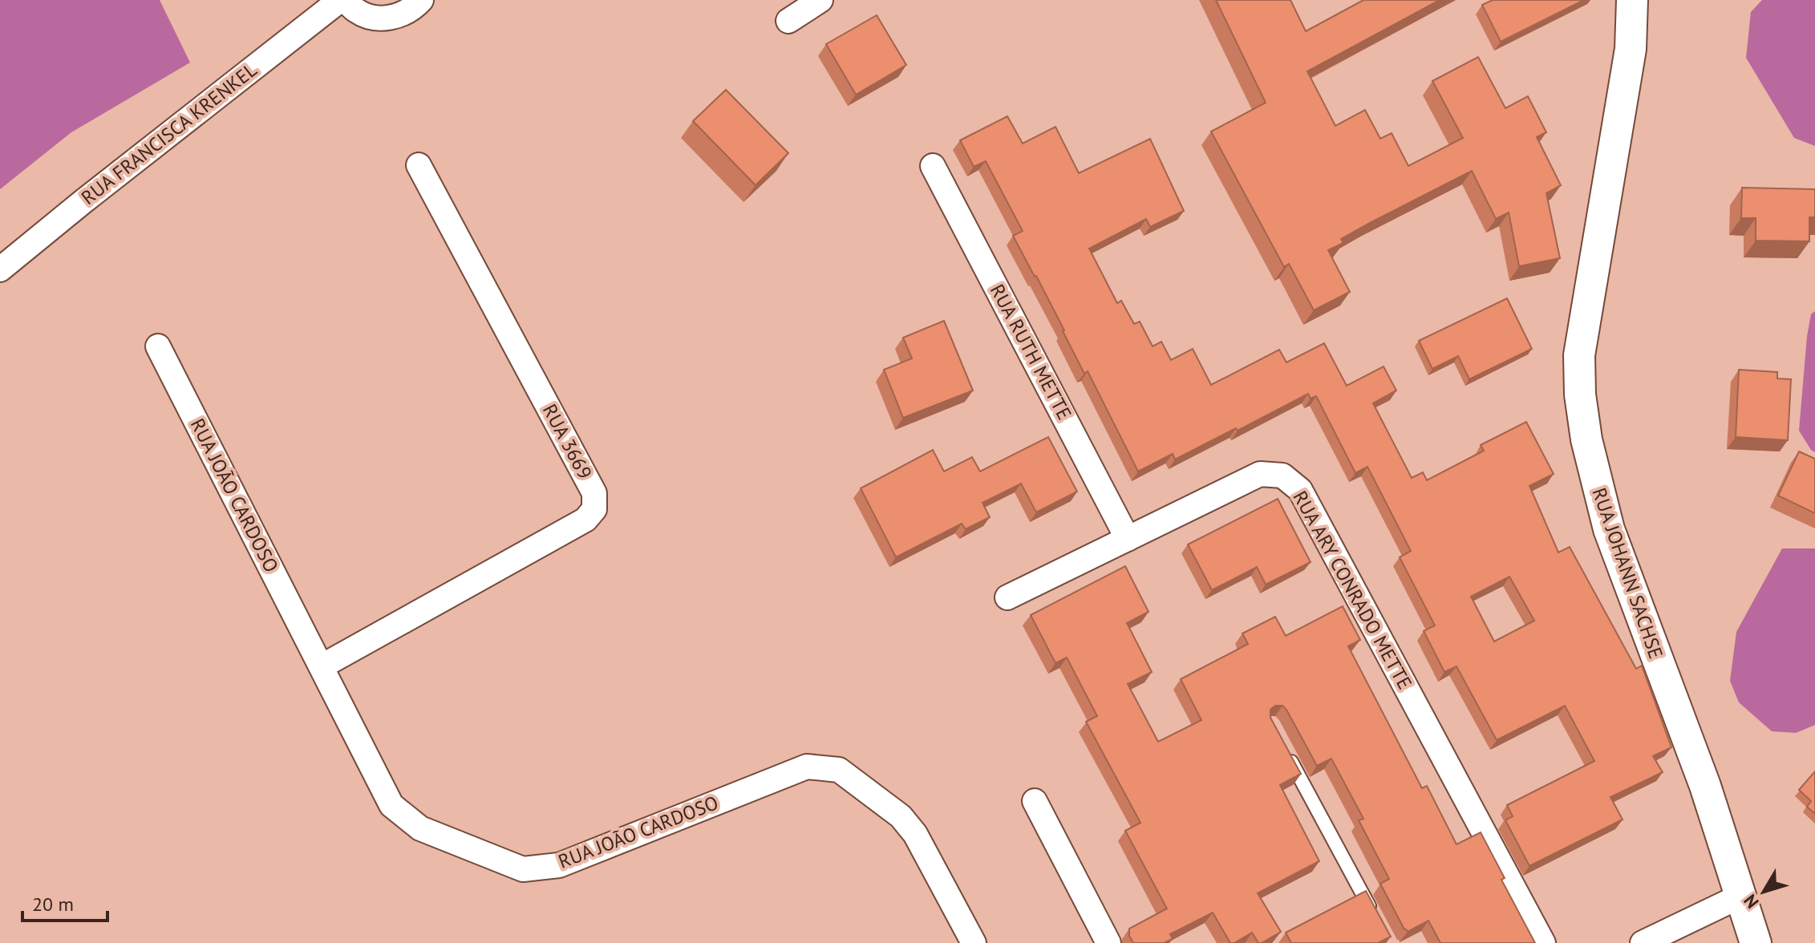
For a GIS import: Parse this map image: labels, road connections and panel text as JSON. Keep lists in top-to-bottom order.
{
  "streets": {
    "street": [
      "RUA FRANCISCA KRENKEL",
      "RUA RUTH METTE",
      "RUA 3669",
      "RUA JOÃO CARDOSO",
      "RUA JOHANN SACHSE",
      "RUA ARY CONRADO METTE"
    ]
  },
  "crossings": [
    ["RUA RUTH METTE", "RUA ARY CONRADO METTE"],
    ["RUA 3669", "RUA JOÃO CARDOSO"]
  ],
  "scale_bar": "20 m",
  "north": "bottom left"
}
